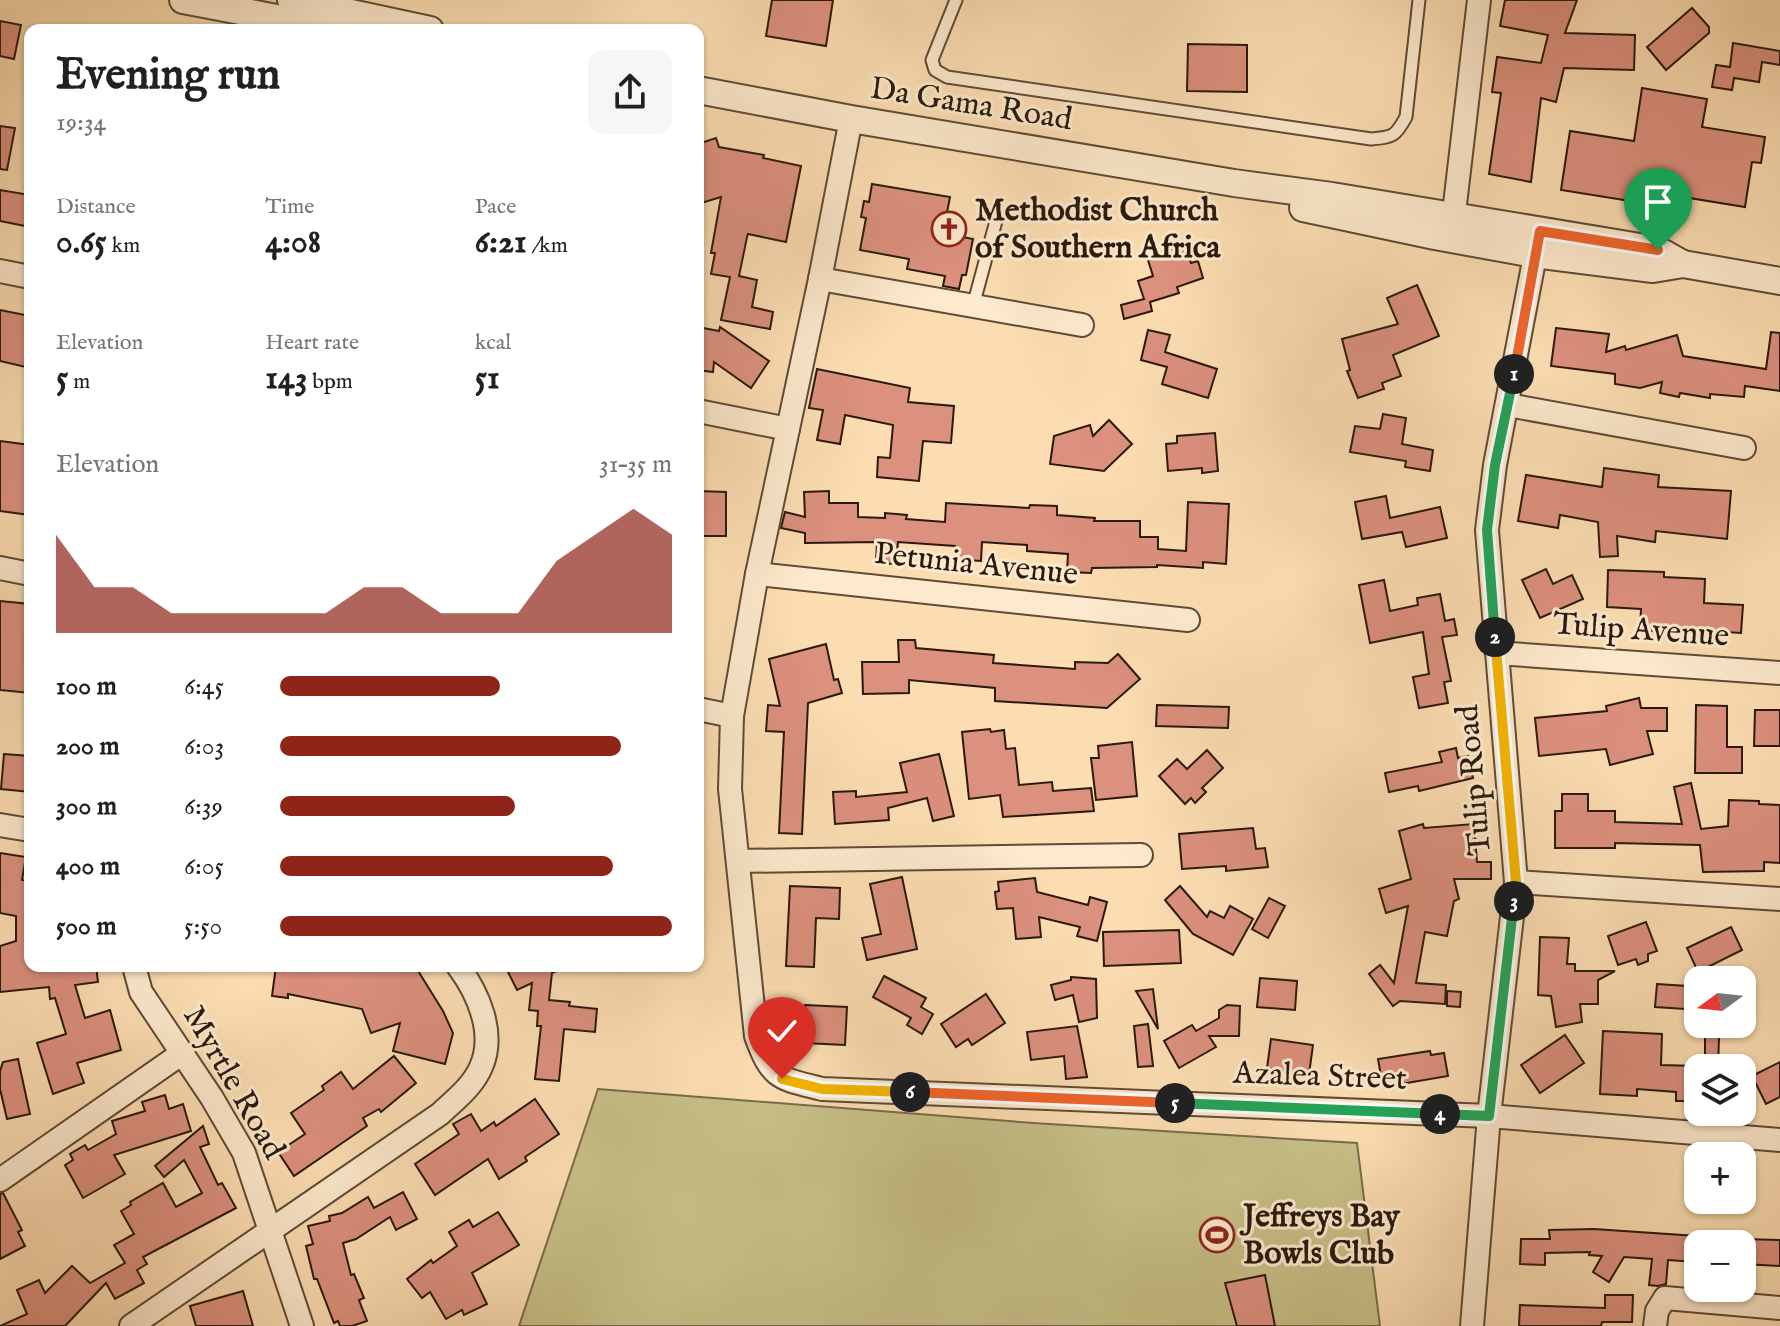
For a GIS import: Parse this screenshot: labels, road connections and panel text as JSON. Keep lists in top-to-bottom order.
{
  "streets": {
    "street": [
      "Da Gama Road",
      "Petunia Avenue",
      "Tulip Avenue",
      "Tulip Road",
      "Azalea Street",
      "Myrtle Road"
    ]
  },
  "crossings": [
    ["Da Gama Road", "Tulip Road"],
    ["Tulip Avenue", "Tulip Road"],
    ["Tulip Road", "Azalea Street"]
  ],
  "places": {
    "church": ["Methodist Church of Southern Africa"],
    "sports": ["Jeffreys Bay Bowls Club"]
  },
  "north": "left",
  "page": {
    "heading": ["Evening run", "19:34"],
    "stats": [
      ["Distance", "0.65 km"],
      ["Time", "4:08"],
      ["Pace", "6:21 /km"],
      ["Elevation", "5 m"],
      ["Heart rate", "143 bpm"],
      ["kcal", "51"]
    ],
    "pins": [
      "1",
      "2",
      "3",
      "6",
      "5",
      "4"
    ],
    "chart": ["Elevation", "31–35 m"],
    "list": [
      {
        "name": "100 m",
        "note": "6:45"
      },
      {
        "name": "200 m",
        "note": "6:03"
      },
      {
        "name": "300 m",
        "note": "6:39"
      },
      {
        "name": "400 m",
        "note": "6:05"
      },
      {
        "name": "500 m",
        "note": "5:50"
      }
    ],
    "map_buttons": ["+", "−"]
  }
}
